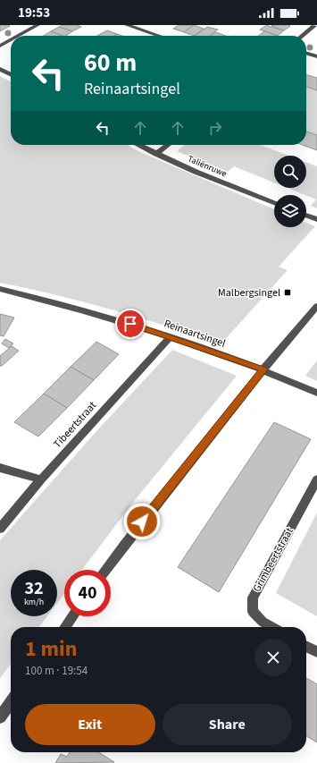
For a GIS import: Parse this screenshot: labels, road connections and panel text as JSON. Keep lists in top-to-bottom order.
{
  "streets": {
    "street": [
      "Taliënruwe",
      "Reinaartsingel",
      "Tibeertstraat",
      "Grimbeertstraat"
    ]
  },
  "crossings": [
    ["Reinaartsingel", "Tibeertstraat"]
  ],
  "places": {
    "transit": ["Malbergsingel"]
  },
  "page": {
    "status": "19:53",
    "turn": ["60 m", "Reinaartsingel"],
    "speed": "32 km/h",
    "limit": "40",
    "heading": ["1 min", "100 m · 19:54"],
    "buttons": ["Exit", "Share"]
  }
}
